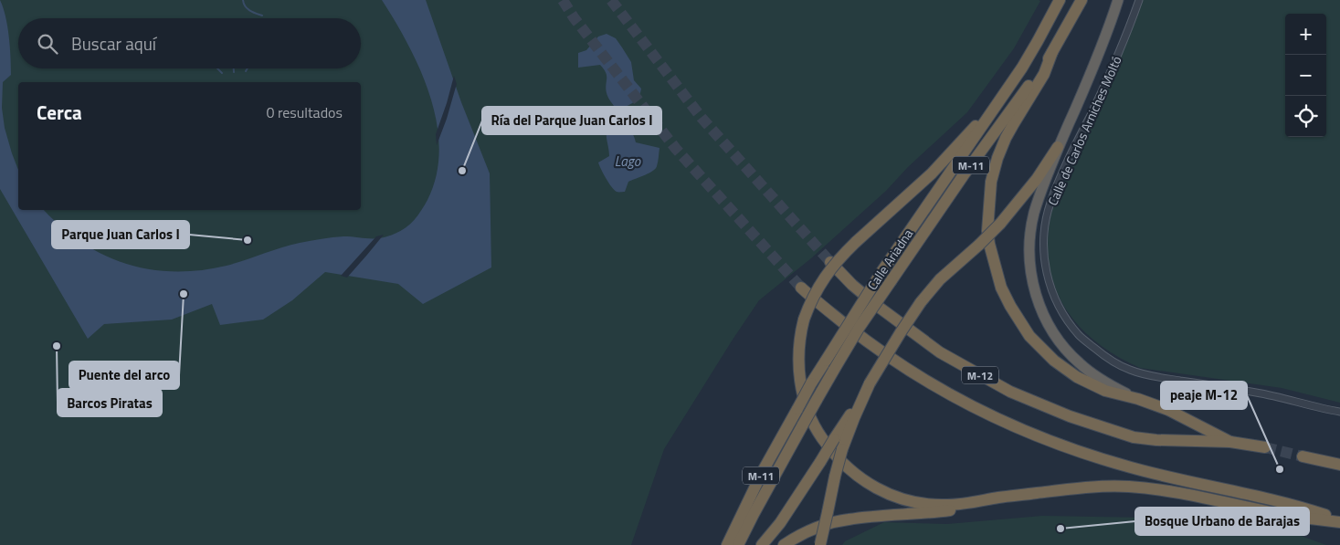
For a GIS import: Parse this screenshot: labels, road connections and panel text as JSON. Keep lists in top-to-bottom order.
{
  "streets": {
    "highway": ["M-11", "Calle Ariadna", "M-12"],
    "street": ["Calle de Carlos Arniches Moltó"]
  },
  "water": ["Lago"],
  "places": [
    "Ría del Parque Juan Carlos I",
    "Parque Juan Carlos I",
    "Puente del arco",
    "Barcos Piratas",
    "peaje M-12",
    "Bosque Urbano de Barajas"
  ],
  "page": {
    "map_buttons": ["+", "−"],
    "search": "Buscar aquí",
    "heading": ["Cerca", "0 resultados"]
  }
}
